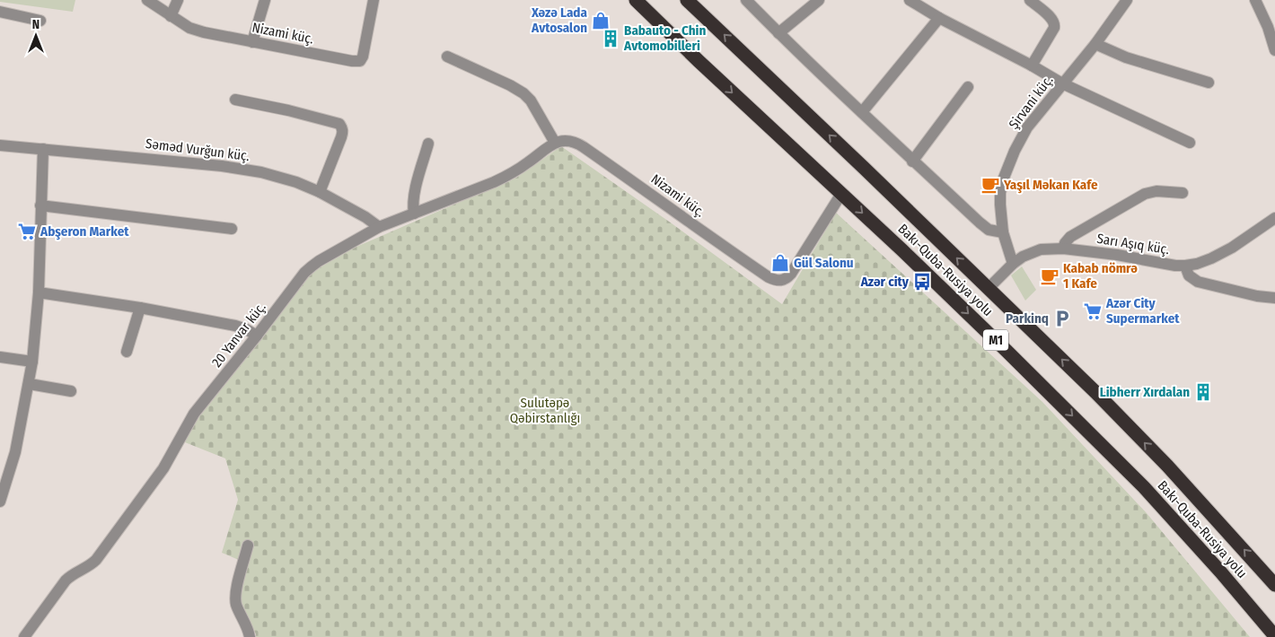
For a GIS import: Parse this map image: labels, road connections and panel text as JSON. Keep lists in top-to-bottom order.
{
  "streets": {
    "highway": ["Bakı-Quba-Rusiya yolu", "M1"],
    "street": [
      "Nizami küç.",
      "Şirvani küç.",
      "Səməd Vurğun küç.",
      "Sarı Aşıq küç.",
      "20 Yanvar küç."
    ]
  },
  "crossings": [
    ["Nizami küç.", "Bakı-Quba-Rusiya yolu"],
    ["Nizami küç.", "20 Yanvar küç."],
    ["Şirvani küç.", "Sarı Aşıq küç."],
    ["Səməd Vurğun küç.", "20 Yanvar küç."],
    ["Sarı Aşıq küç.", "Bakı-Quba-Rusiya yolu"]
  ],
  "parks": ["Sulutəpə Qəbirstanlığı"],
  "places": {
    "shop": ["Xəzə Lada Avtosalon", "Gül Salonu"],
    "building": ["Babauto - Chin Avtomobilleri", "Libherr Xırdalan"],
    "cafe": ["Yaşıl Məkan Kafe", "Kabab nömrə 1 Kafe"],
    "supermarket": ["Abşeron Market", "Azər City Supermarket"],
    "bus stop": ["Azər city"],
    "parking": ["Parkinq"]
  },
  "north": "top"
}
